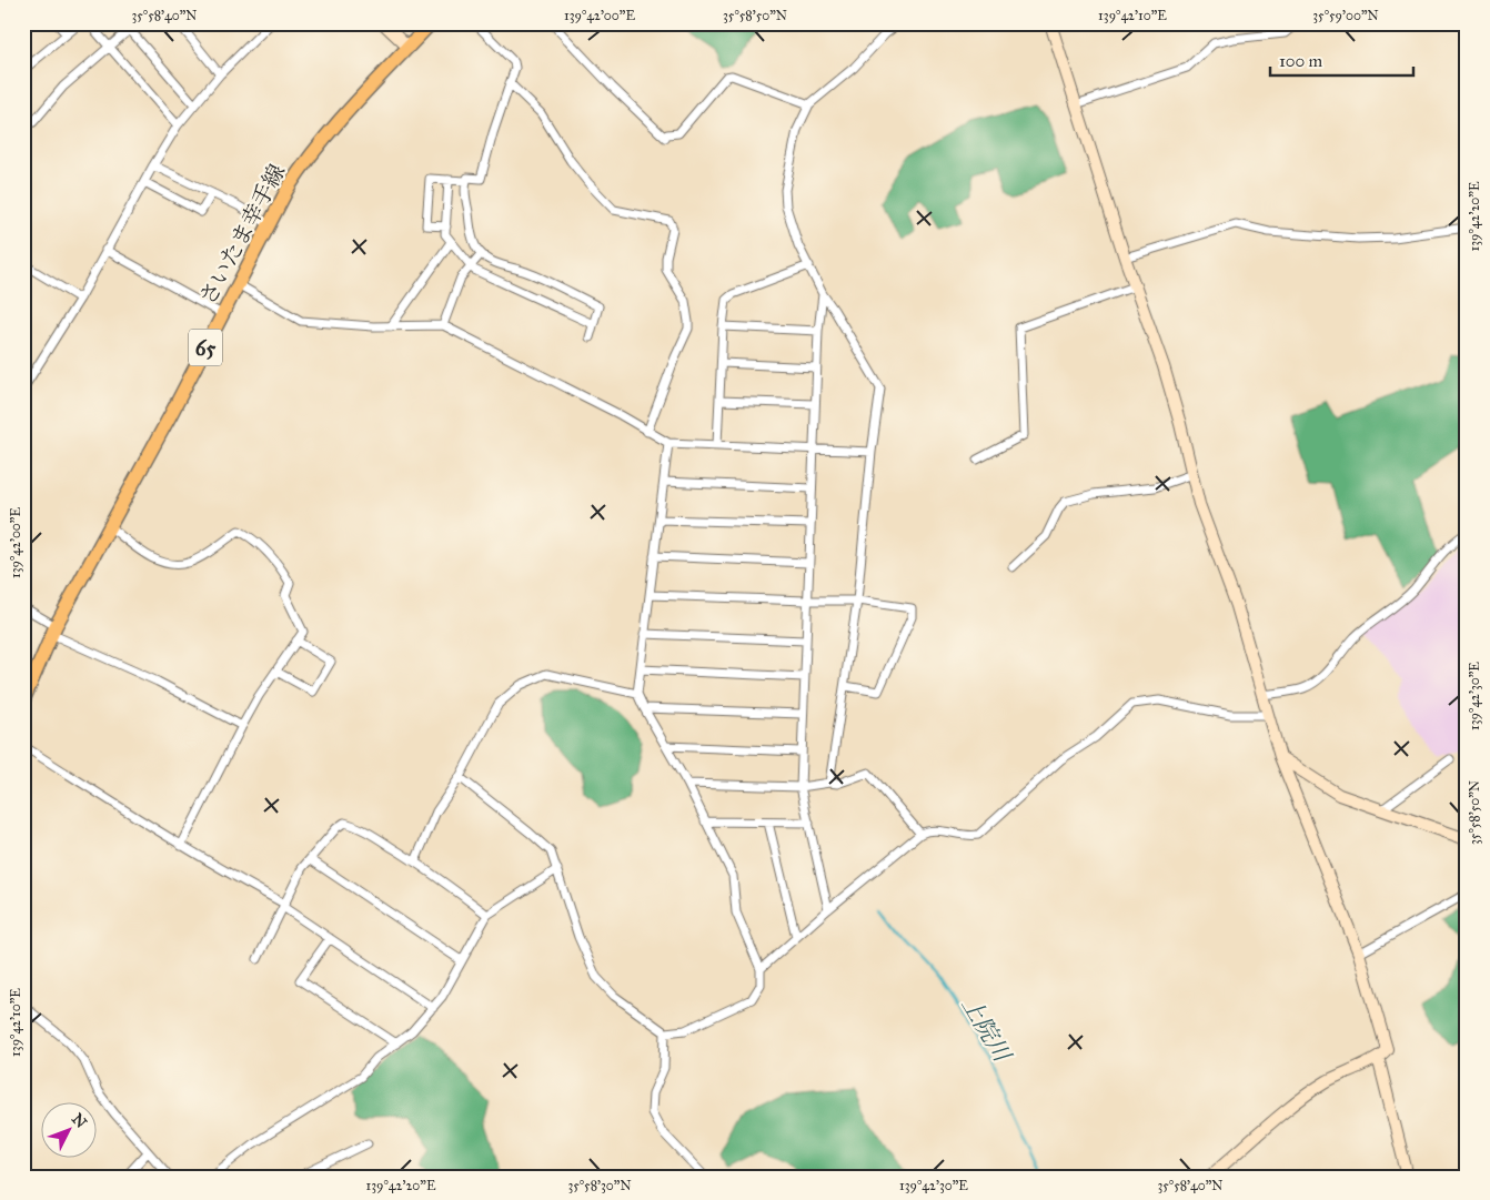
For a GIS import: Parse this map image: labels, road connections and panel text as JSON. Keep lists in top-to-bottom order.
{
  "streets": {
    "main road": ["さいたま幸手線", "65"]
  },
  "water": ["上院川"],
  "scale_bar": "100 m",
  "north": "top right",
  "coordinates": [
    "35°58'40\"N",
    "139°42'00\"E",
    "35°58'50\"N",
    "139°42'10\"E",
    "35°59'00\"N",
    "139°42'20\"E",
    "139°42'30\"E",
    "35°58'30\"N"
  ]
}
